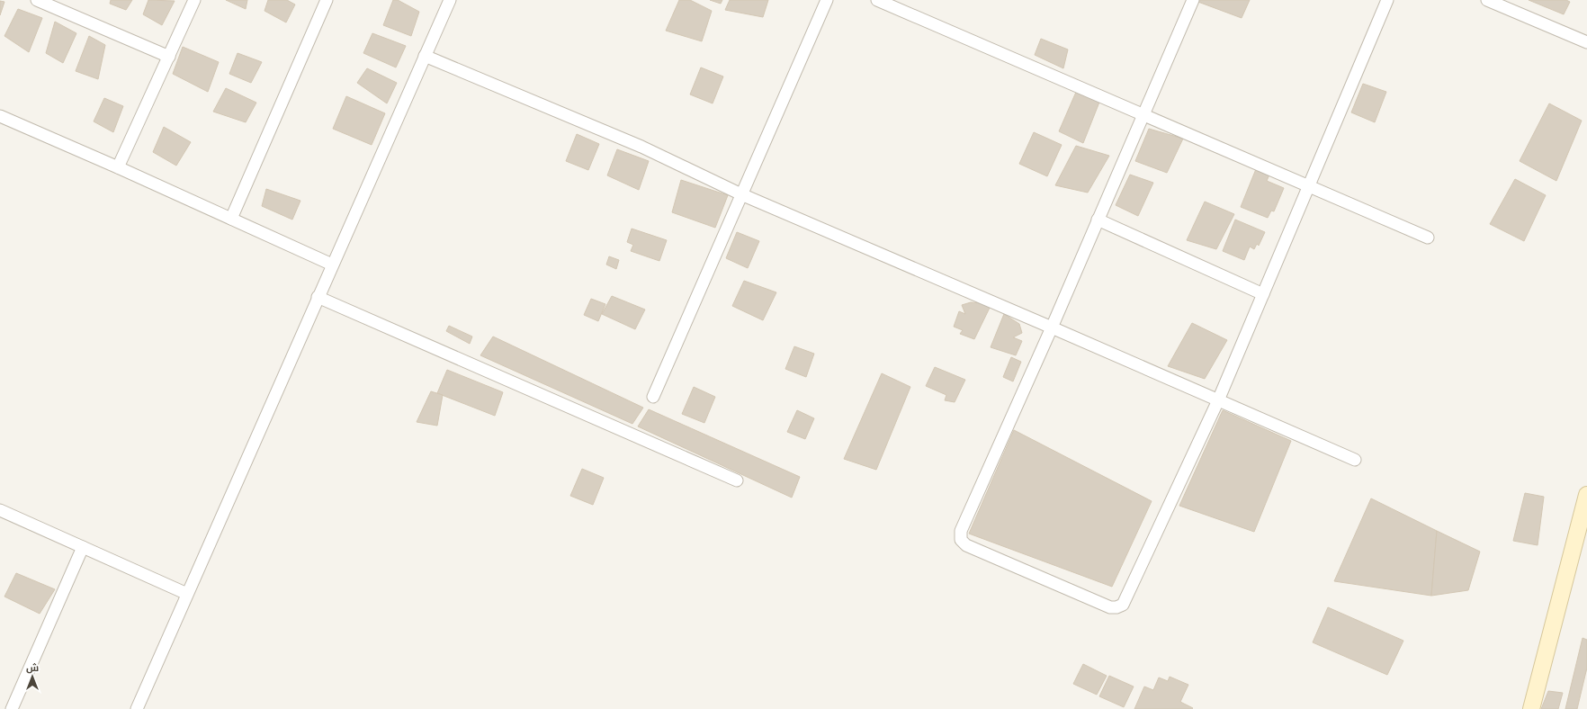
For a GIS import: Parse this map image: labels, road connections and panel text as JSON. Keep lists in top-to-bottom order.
{
  "north": "top"
}
